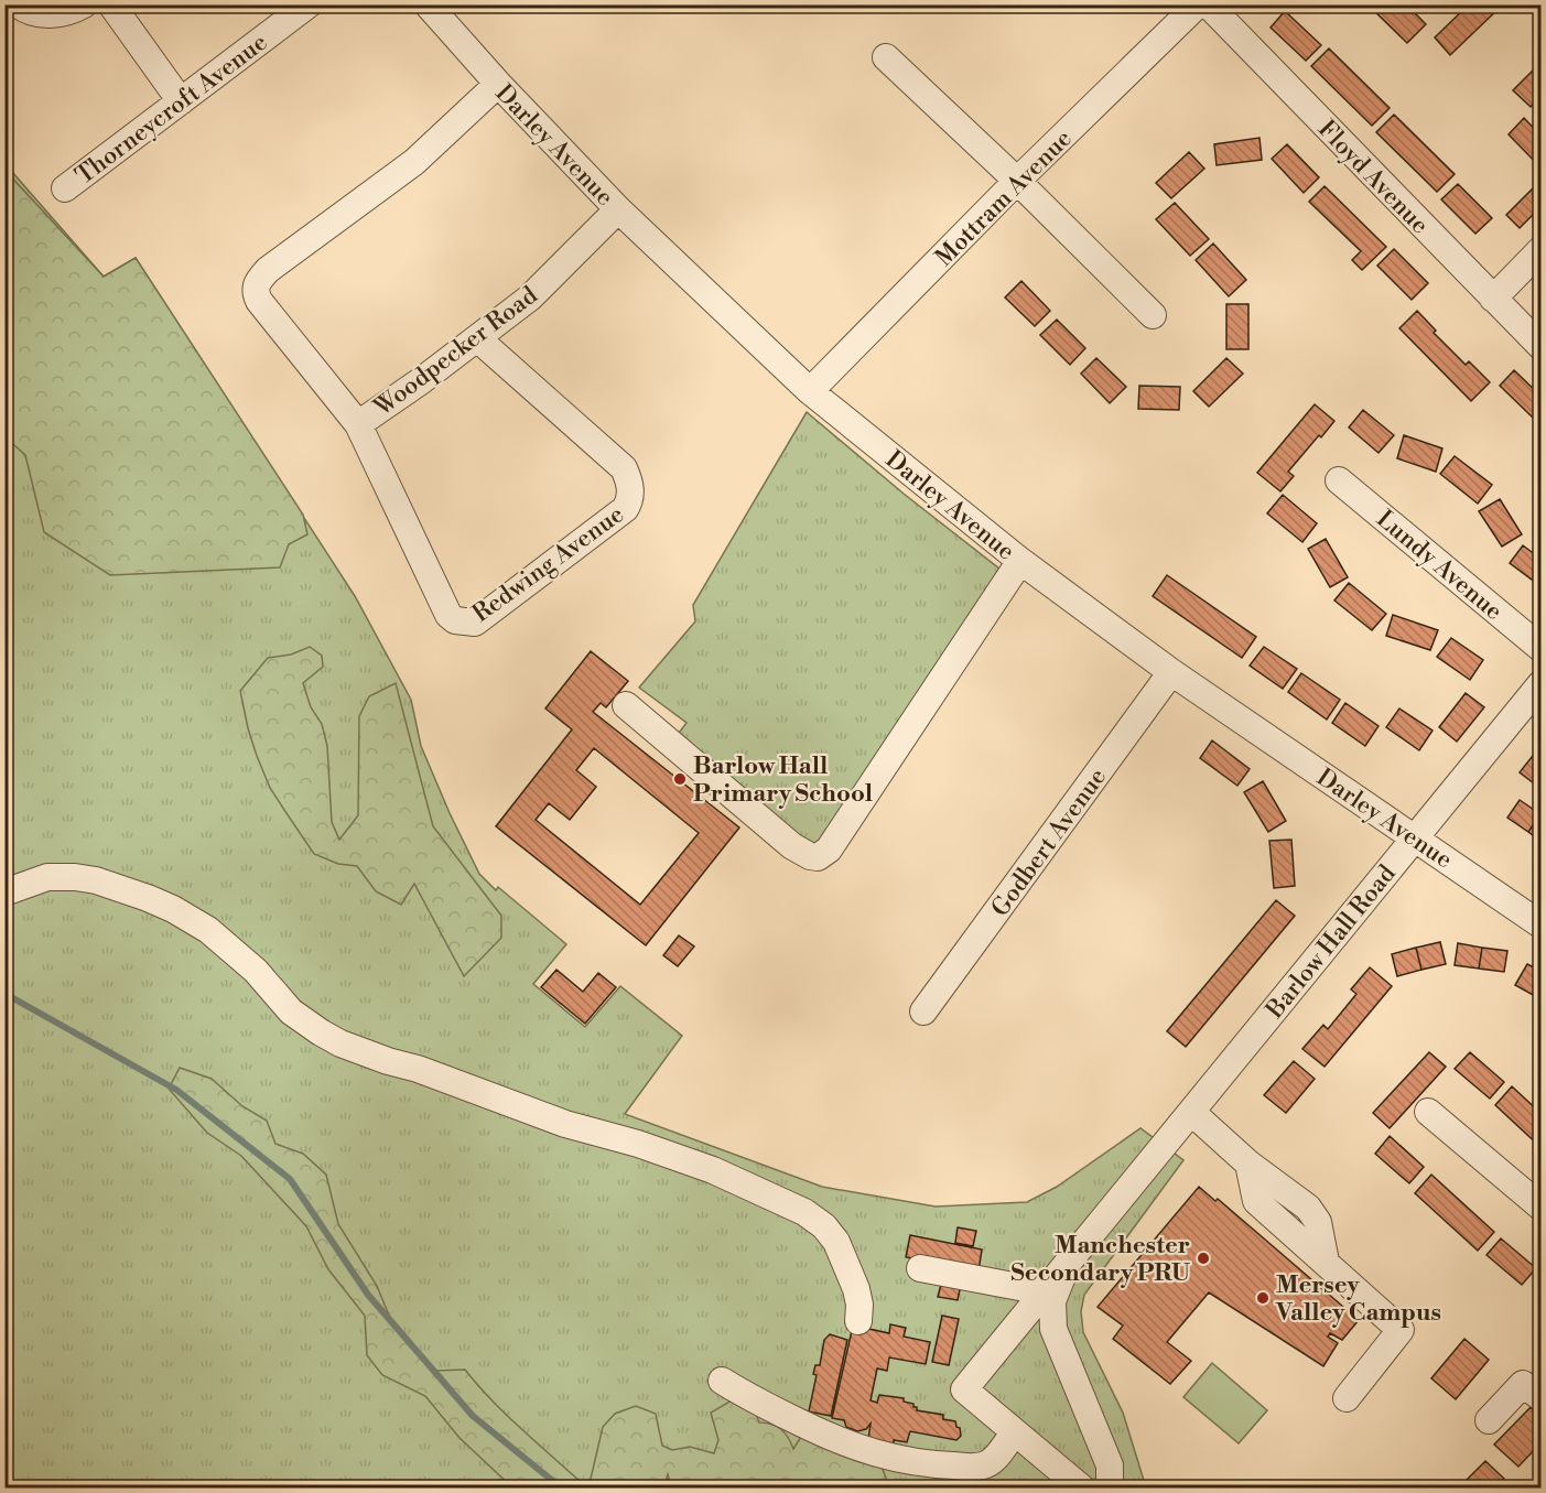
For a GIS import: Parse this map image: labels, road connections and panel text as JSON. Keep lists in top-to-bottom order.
{
  "streets": {
    "street": [
      "Thorneycroft Avenue",
      "Darley Avenue",
      "Floyd Avenue",
      "Mottram Avenue",
      "Woodpecker Road",
      "Redwing Avenue",
      "Lundy Avenue",
      "Godbert Avenue",
      "Barlow Hall Road"
    ]
  },
  "crossings": [
    ["Darley Avenue", "Mottram Avenue"],
    ["Darley Avenue", "Woodpecker Road"],
    ["Darley Avenue", "Godbert Avenue"],
    ["Darley Avenue", "Barlow Hall Road"],
    ["Woodpecker Road", "Redwing Avenue"]
  ],
  "places": ["Barlow Hall Primary School", "Manchester Secondary PRU", "Mersey Valley Campus"]
}
